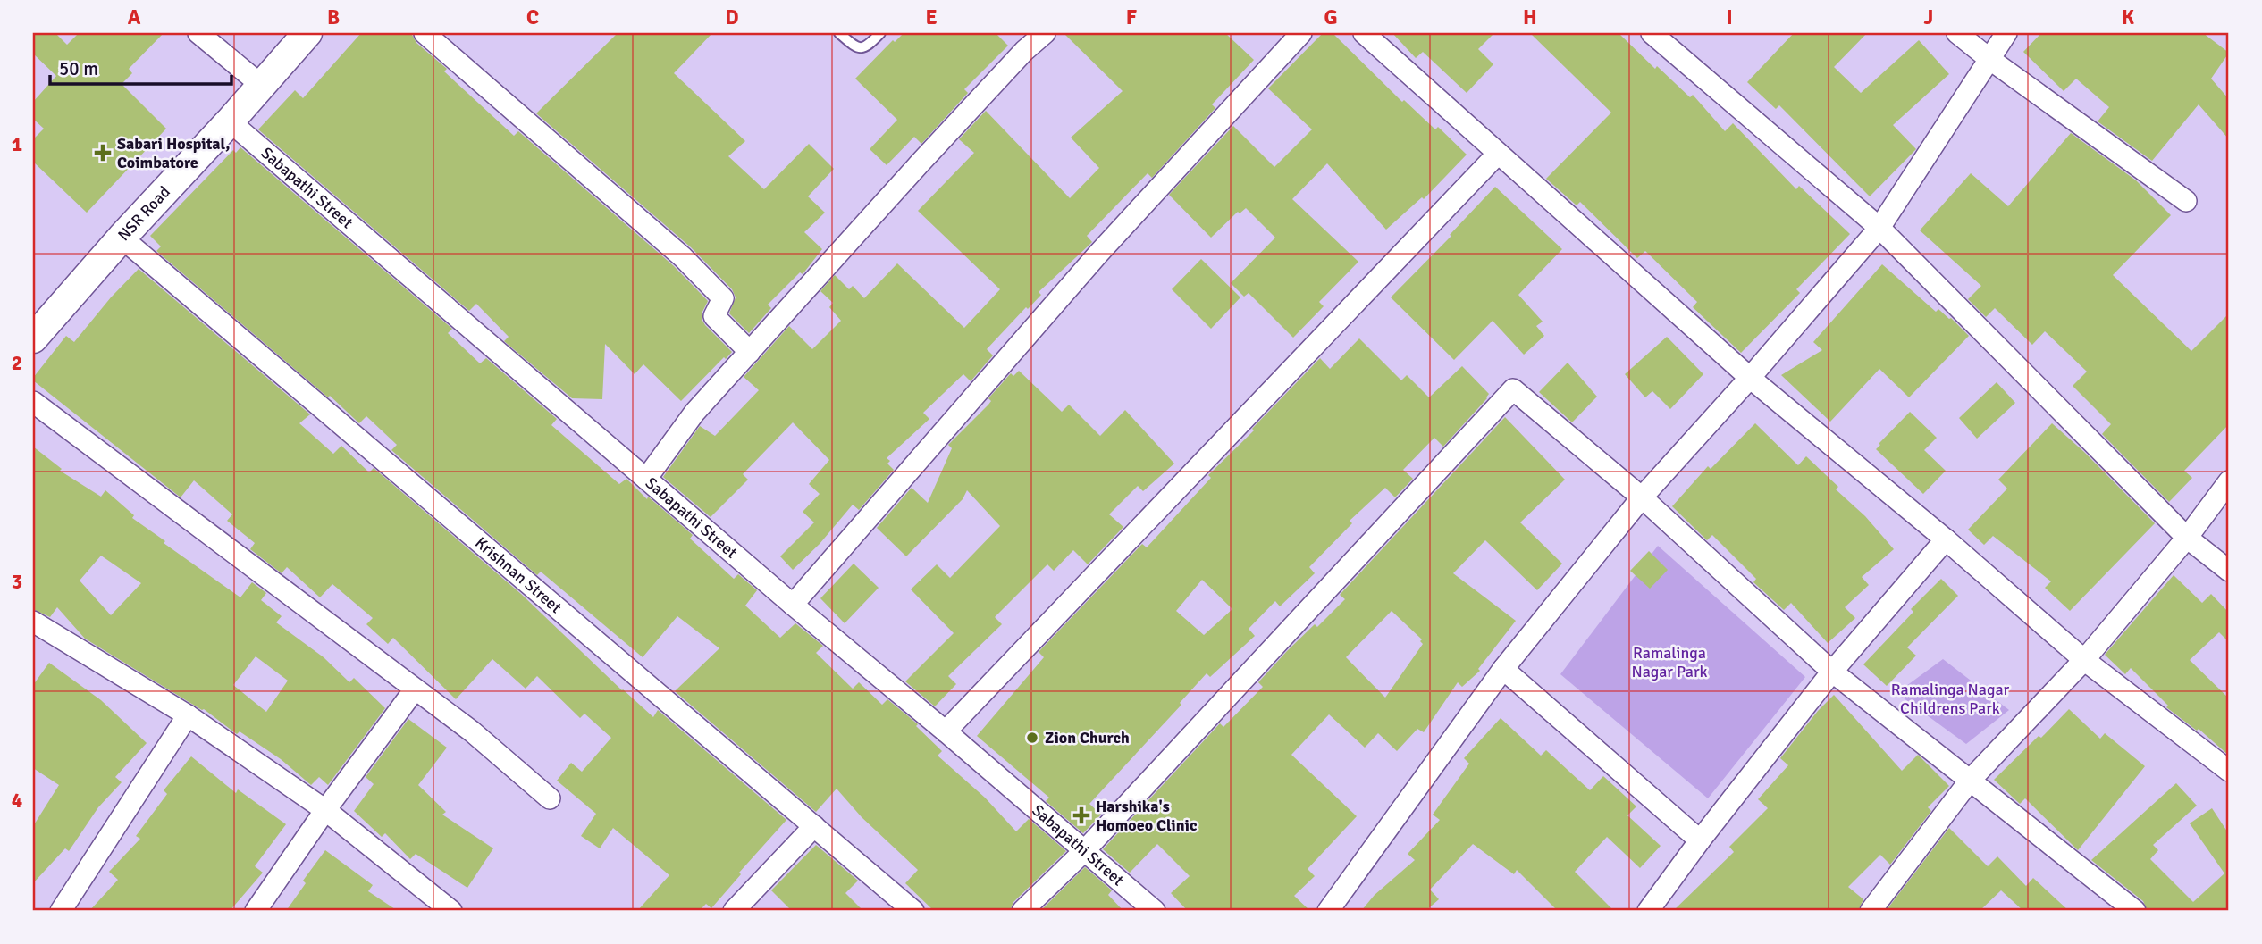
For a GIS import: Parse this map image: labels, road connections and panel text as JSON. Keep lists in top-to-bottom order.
{
  "streets": {
    "main road": ["NSR Road"],
    "street": ["Sabapathi Street", "Krishnan Street"]
  },
  "crossings": [
    ["Sabapathi Street", "NSR Road"],
    ["NSR Road", "Krishnan Street"]
  ],
  "parks": ["Ramalinga Nagar Park", "Ramalinga Nagar Childrens Park"],
  "places": {
    "health": ["Sabari Hospital, Coimbatore", "Harshika's Homoeo Clinic"],
    "other": ["Zion Church"]
  },
  "scale_bar": "50 m",
  "grid": {
    "columns": [
      "A",
      "B",
      "C",
      "D",
      "E",
      "F",
      "G",
      "H",
      "I",
      "J",
      "K"
    ],
    "rows": [
      "1",
      "2",
      "3",
      "4"
    ]
  }
}
